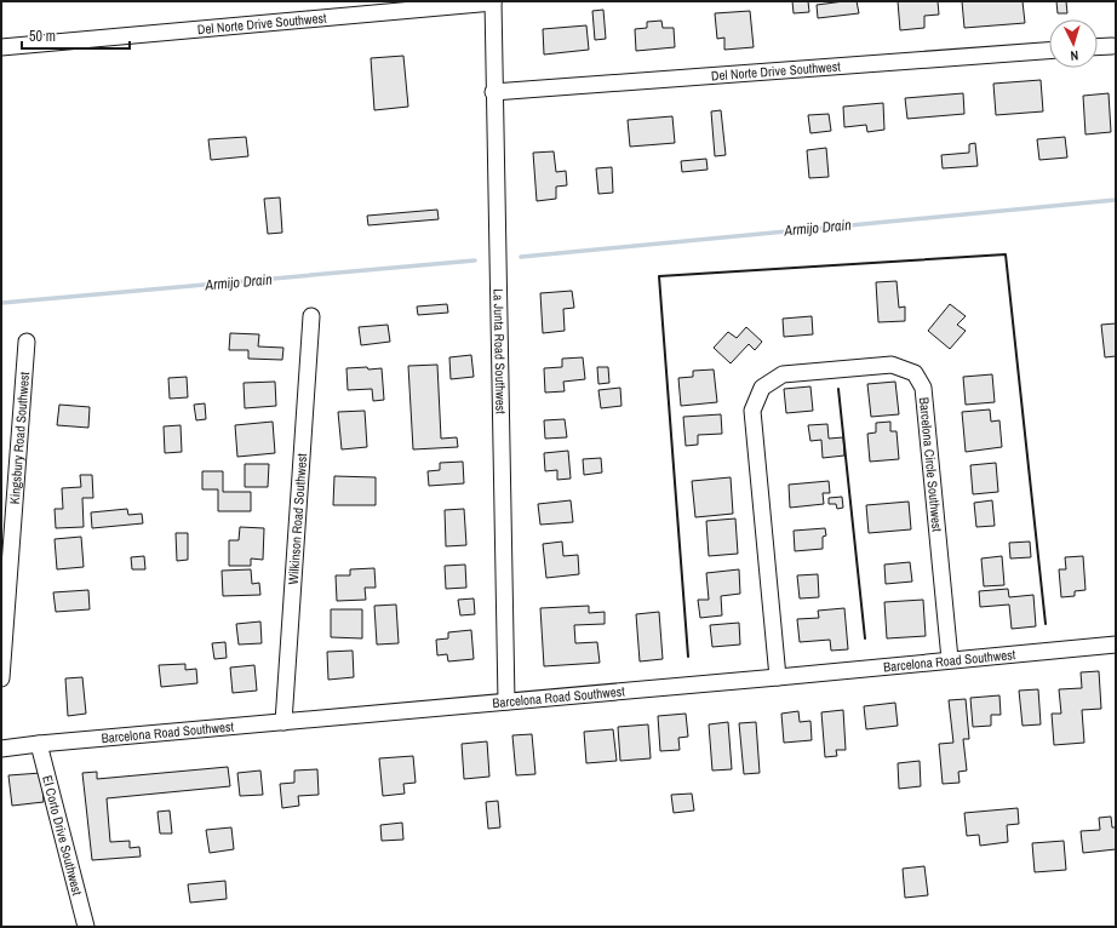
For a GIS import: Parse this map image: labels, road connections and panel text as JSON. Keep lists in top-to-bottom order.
{
  "streets": {
    "street": [
      "Del Norte Drive Southwest",
      "La Junta Road Southwest",
      "Kingsbury Road Southwest",
      "Barcelona Circle Southwest",
      "Wilkinson Road Southwest",
      "Barcelona Road Southwest",
      "El Corto Drive Southwest"
    ]
  },
  "crossings": [
    ["Del Norte Drive Southwest", "La Junta Road Southwest"],
    ["La Junta Road Southwest", "Barcelona Road Southwest"],
    ["Barcelona Circle Southwest", "Barcelona Road Southwest"],
    ["Wilkinson Road Southwest", "Barcelona Road Southwest"],
    ["Barcelona Road Southwest", "El Corto Drive Southwest"]
  ],
  "water": ["Armijo Drain"],
  "scale_bar": "50 m",
  "north": "bottom"
}
